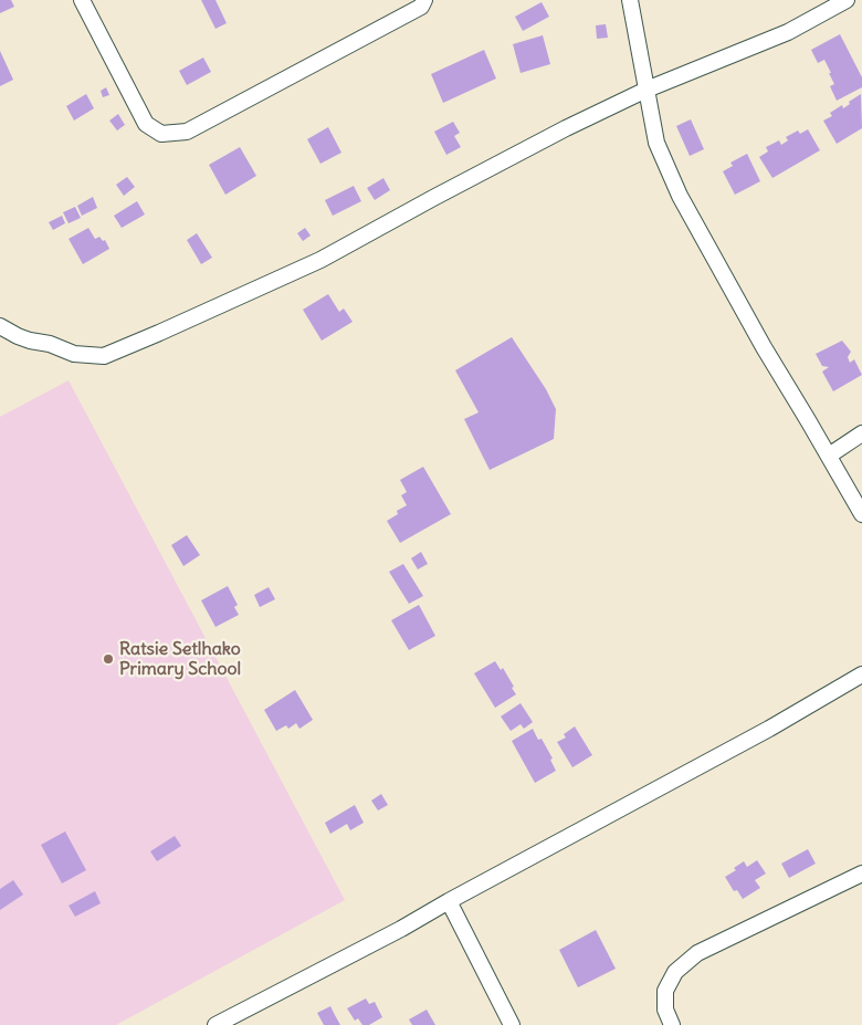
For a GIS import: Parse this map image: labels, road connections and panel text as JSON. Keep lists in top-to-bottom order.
{
  "places": ["Ratsie Setlhako Primary School"]
}
